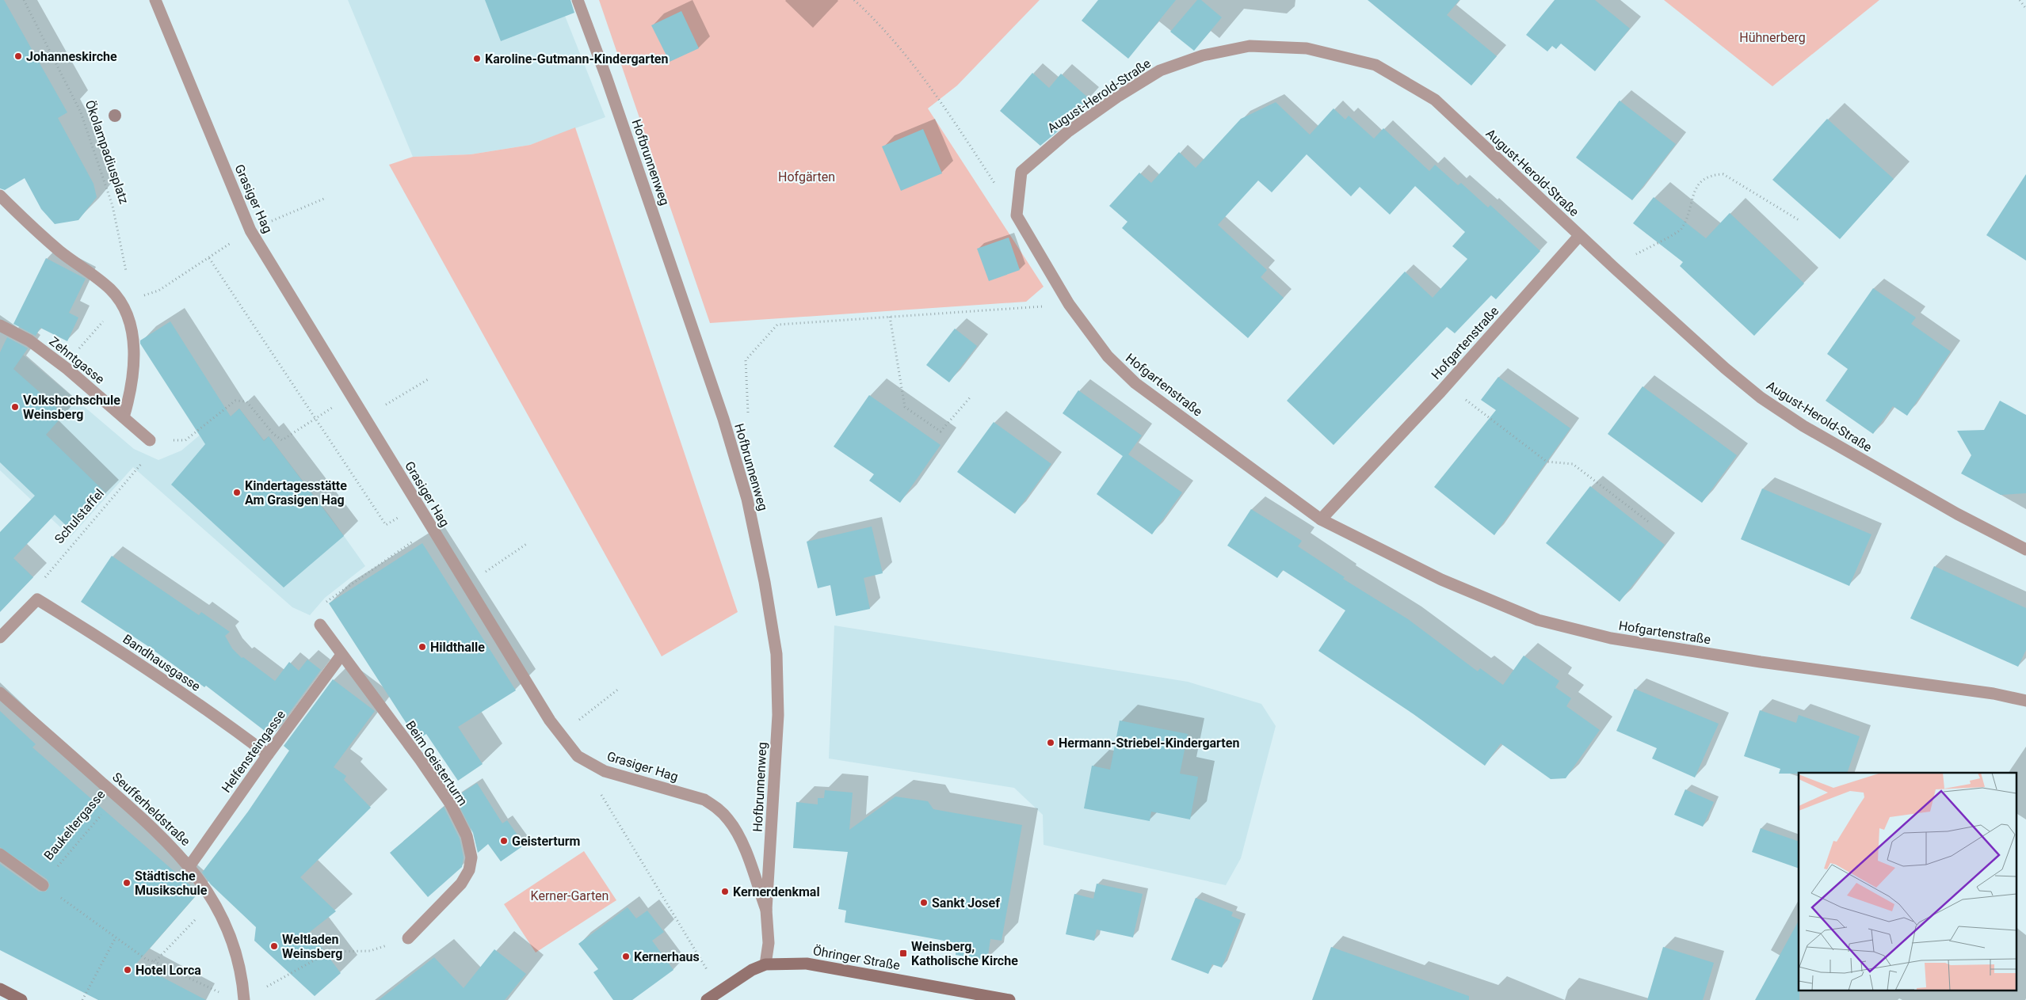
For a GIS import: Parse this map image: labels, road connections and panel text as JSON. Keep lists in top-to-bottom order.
{
  "streets": {
    "street": [
      "August-Herold-Straße",
      "Hofbrunnenweg",
      "Grasiger Hag",
      "Hofgartenstraße",
      "Zehntgasse",
      "Bandhausgasse",
      "Helfensteingasse",
      "Beim Geisterturm",
      "Seufferheldstraße",
      "Öhringer Straße"
    ],
    "path": ["Ökolampadiusplatz", "Schulstaffel", "Baukeltergasse"]
  },
  "crossings": [
    ["August-Herold-Straße", "Hofgartenstraße"],
    ["Hofbrunnenweg", "Grasiger Hag"],
    ["Hofbrunnenweg", "Öhringer Straße"],
    ["Bandhausgasse", "Helfensteingasse"],
    ["Helfensteingasse", "Beim Geisterturm"],
    ["Helfensteingasse", "Seufferheldstraße"],
    ["Seufferheldstraße", "Baukeltergasse"]
  ],
  "parks": ["Hühnerberg", "Hofgärten", "Kerner-Garten"],
  "places": {
    "other": [
      "Johanneskirche",
      "Karoline-Gutmann-Kindergarten",
      "Volkshochschule Weinsberg",
      "Kindertagesstätte Am Grasigen Hag",
      "Hildthalle",
      "Hermann-Striebel-Kindergarten",
      "Geisterturm",
      "Städtische Musikschule",
      "Kernerdenkmal",
      "Sankt Josef",
      "Weltladen Weinsberg",
      "Kernerhaus",
      "Hotel Lorca"
    ],
    "transit": ["Weinsberg, Katholische Kirche"]
  }
}
